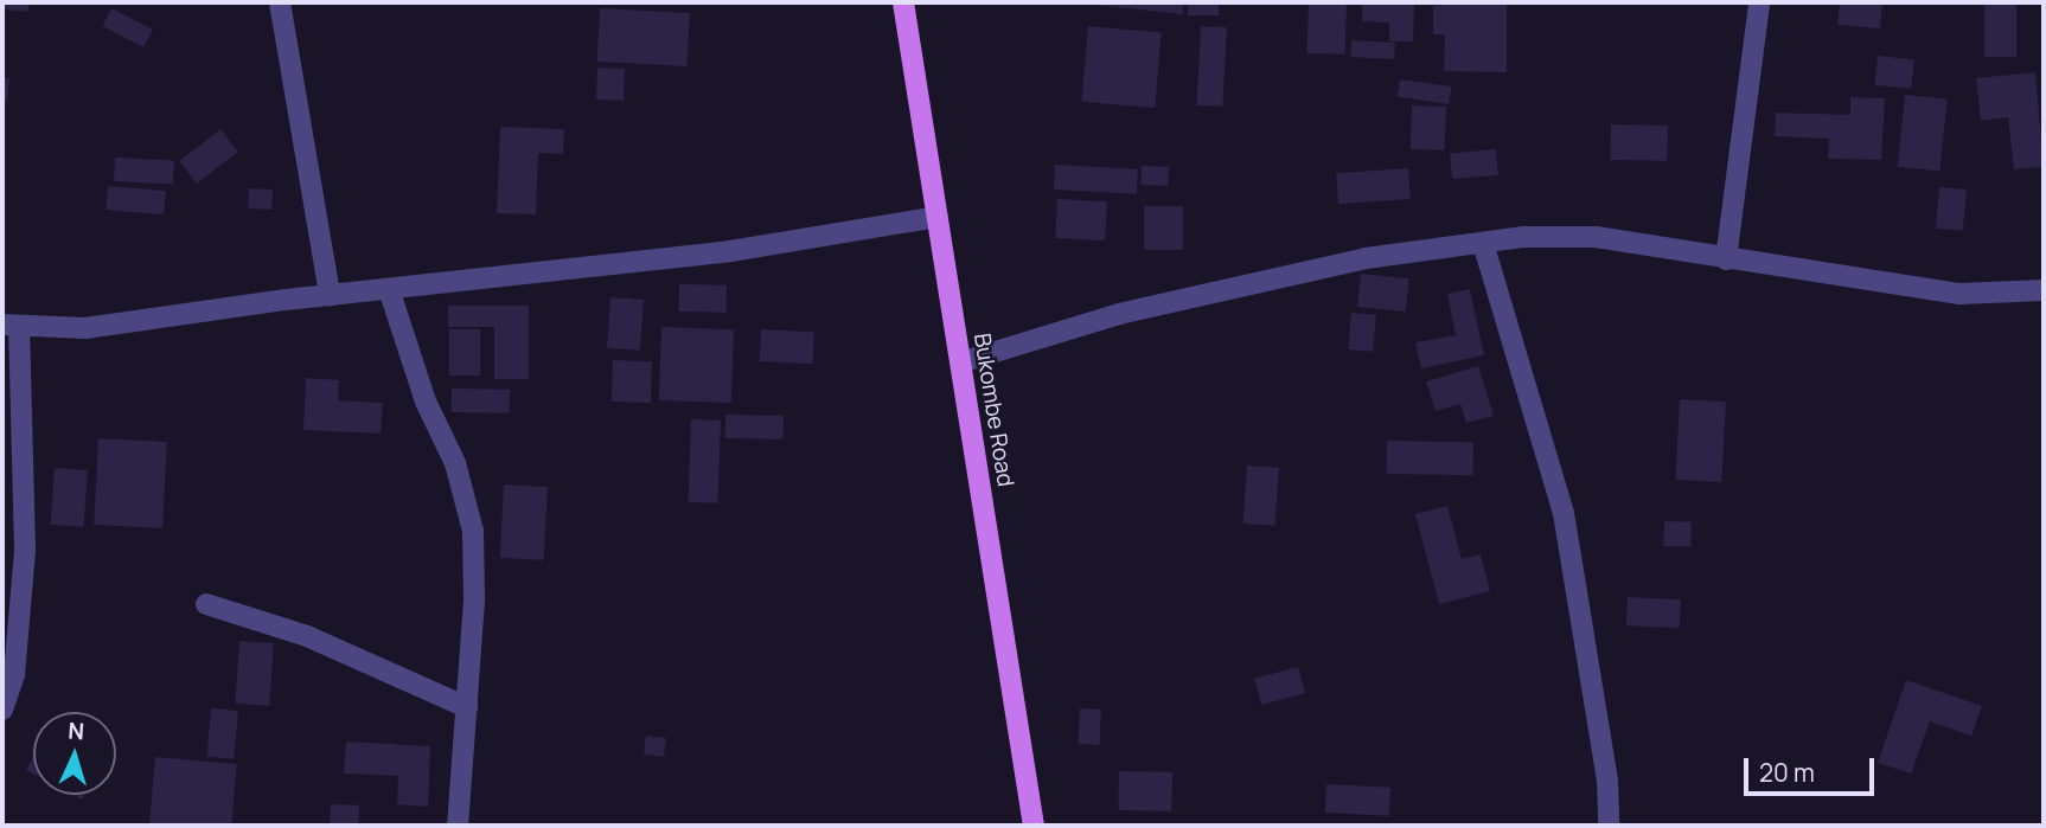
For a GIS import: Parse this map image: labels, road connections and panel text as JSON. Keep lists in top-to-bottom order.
{
  "streets": {
    "main road": ["Bukombe Road"]
  },
  "scale_bar": "20 m",
  "north": "top"
}
